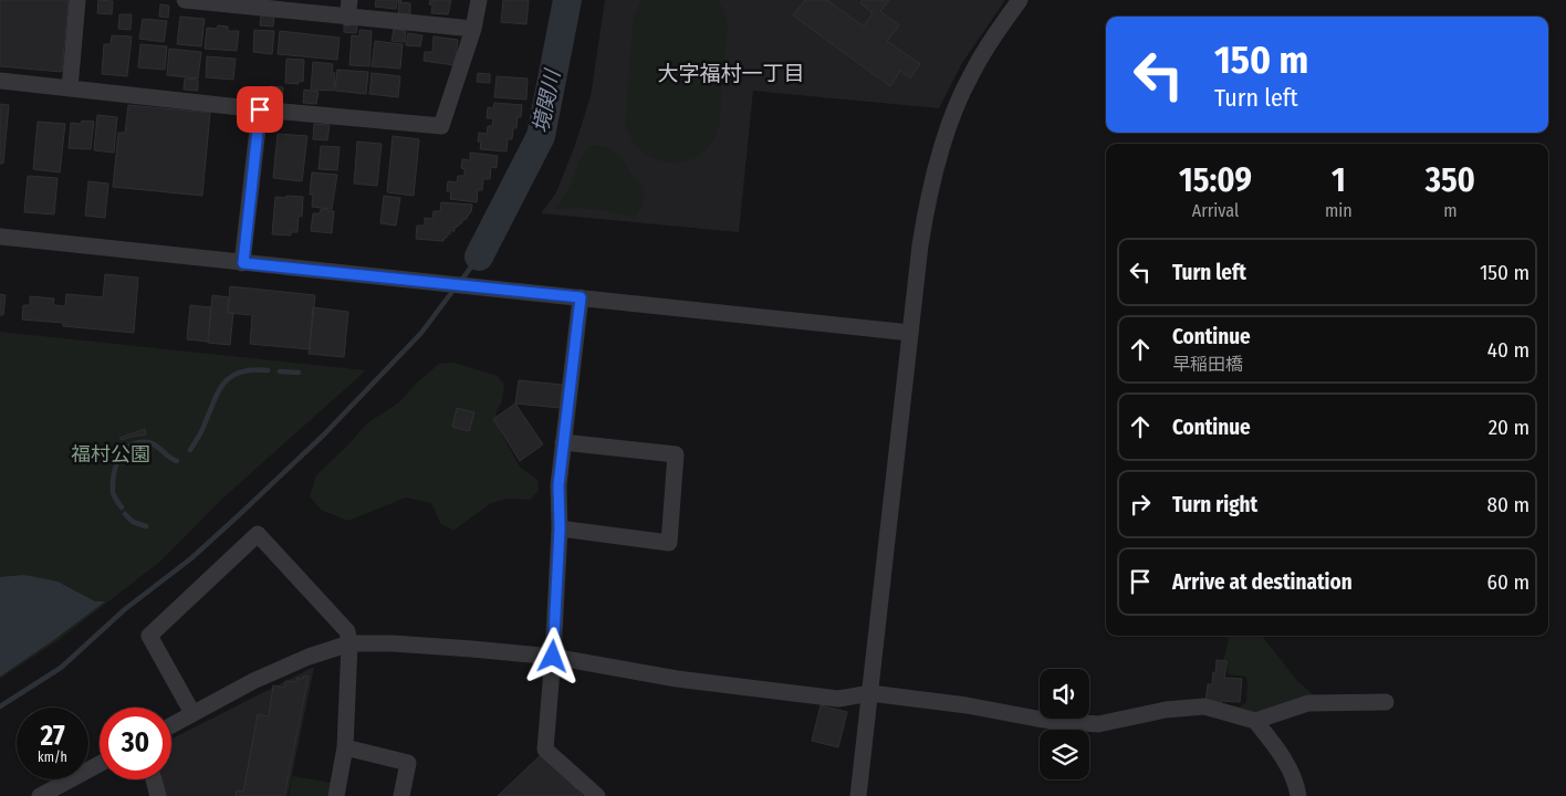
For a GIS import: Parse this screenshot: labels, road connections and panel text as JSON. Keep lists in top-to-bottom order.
{
  "districts": ["大字福村一丁目"],
  "water": ["境関川"],
  "parks": ["福村公園"],
  "page": {
    "turn": ["150 m", "Turn left"],
    "eta": [
      "15:09",
      "Arrival",
      "1",
      "min",
      "350",
      "m"
    ],
    "list": [
      {
        "name": "Turn left",
        "value": "150 m"
      },
      {
        "name": "Continue",
        "note": "早稲田橋",
        "value": "40 m"
      },
      {
        "name": "Continue",
        "value": "20 m"
      },
      {
        "name": "Turn right",
        "value": "80 m"
      },
      {
        "name": "Arrive at destination",
        "value": "60 m"
      }
    ],
    "speed": "27 km/h",
    "limit": "30"
  }
}
